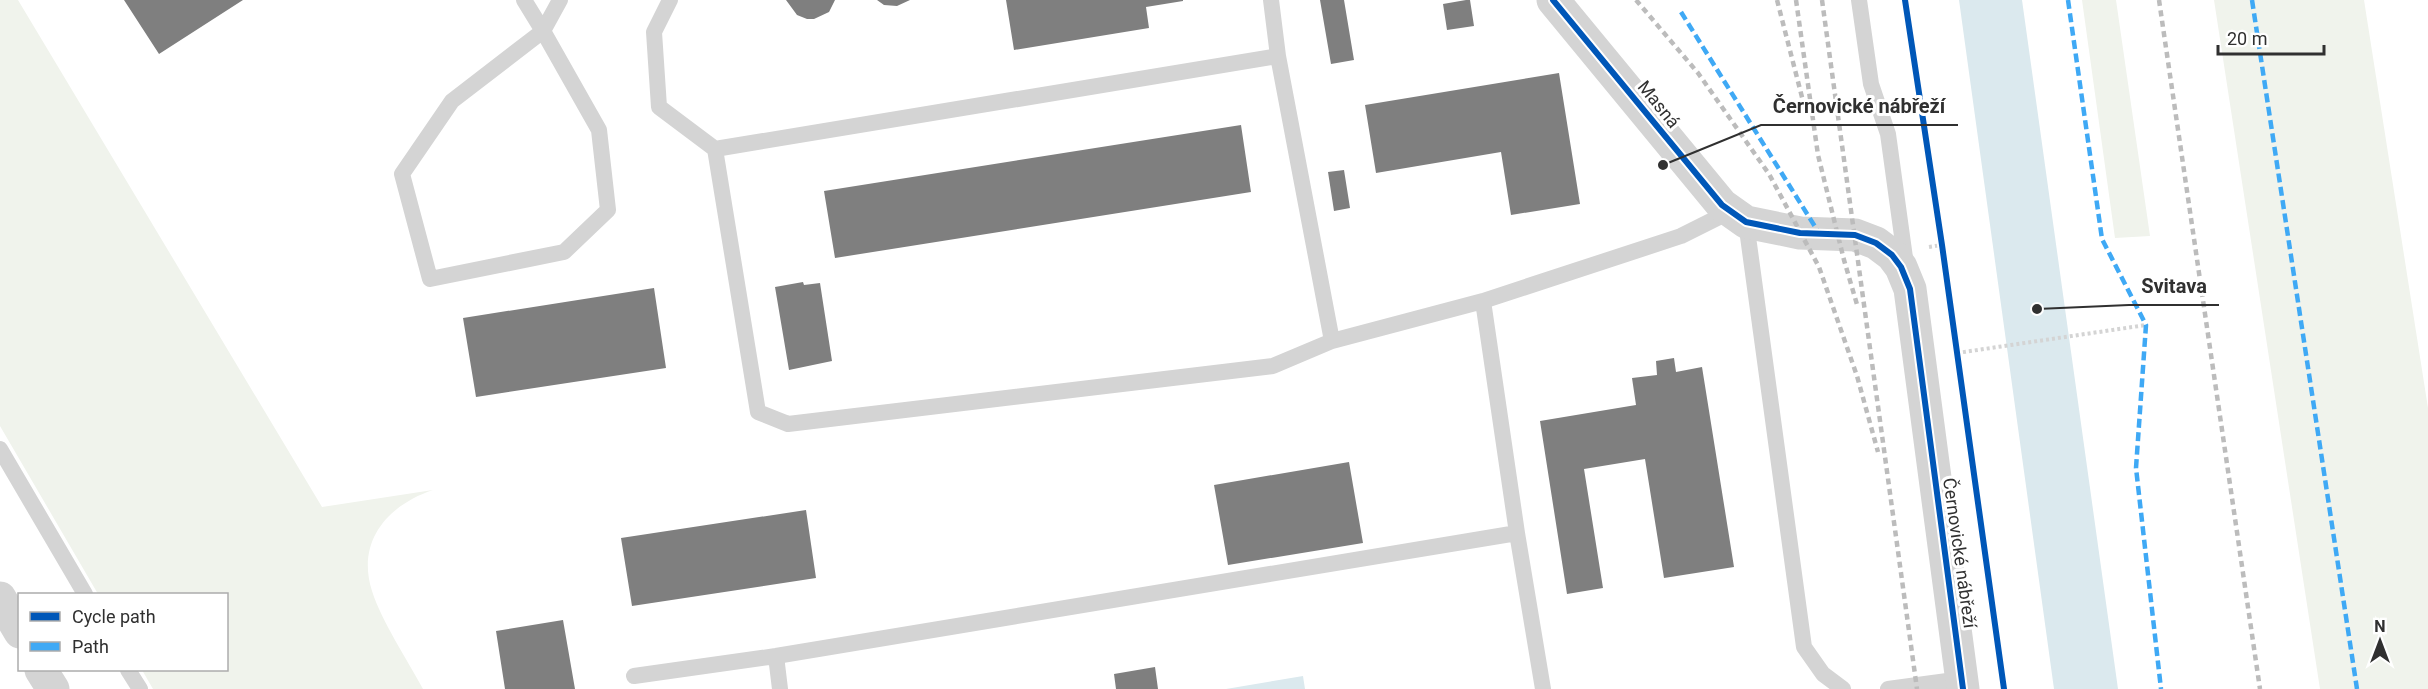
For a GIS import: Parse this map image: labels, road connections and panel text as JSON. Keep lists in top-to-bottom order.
{
  "streets": {
    "street": ["Masná", "Černovické nábřeží"]
  },
  "crossings": [
    ["Masná", "Černovické nábřeží"]
  ],
  "places": ["Černovické nábřeží", "Svitava"],
  "legend": ["Cycle path", "Path"],
  "scale_bar": "20 m",
  "north": "top"
}
